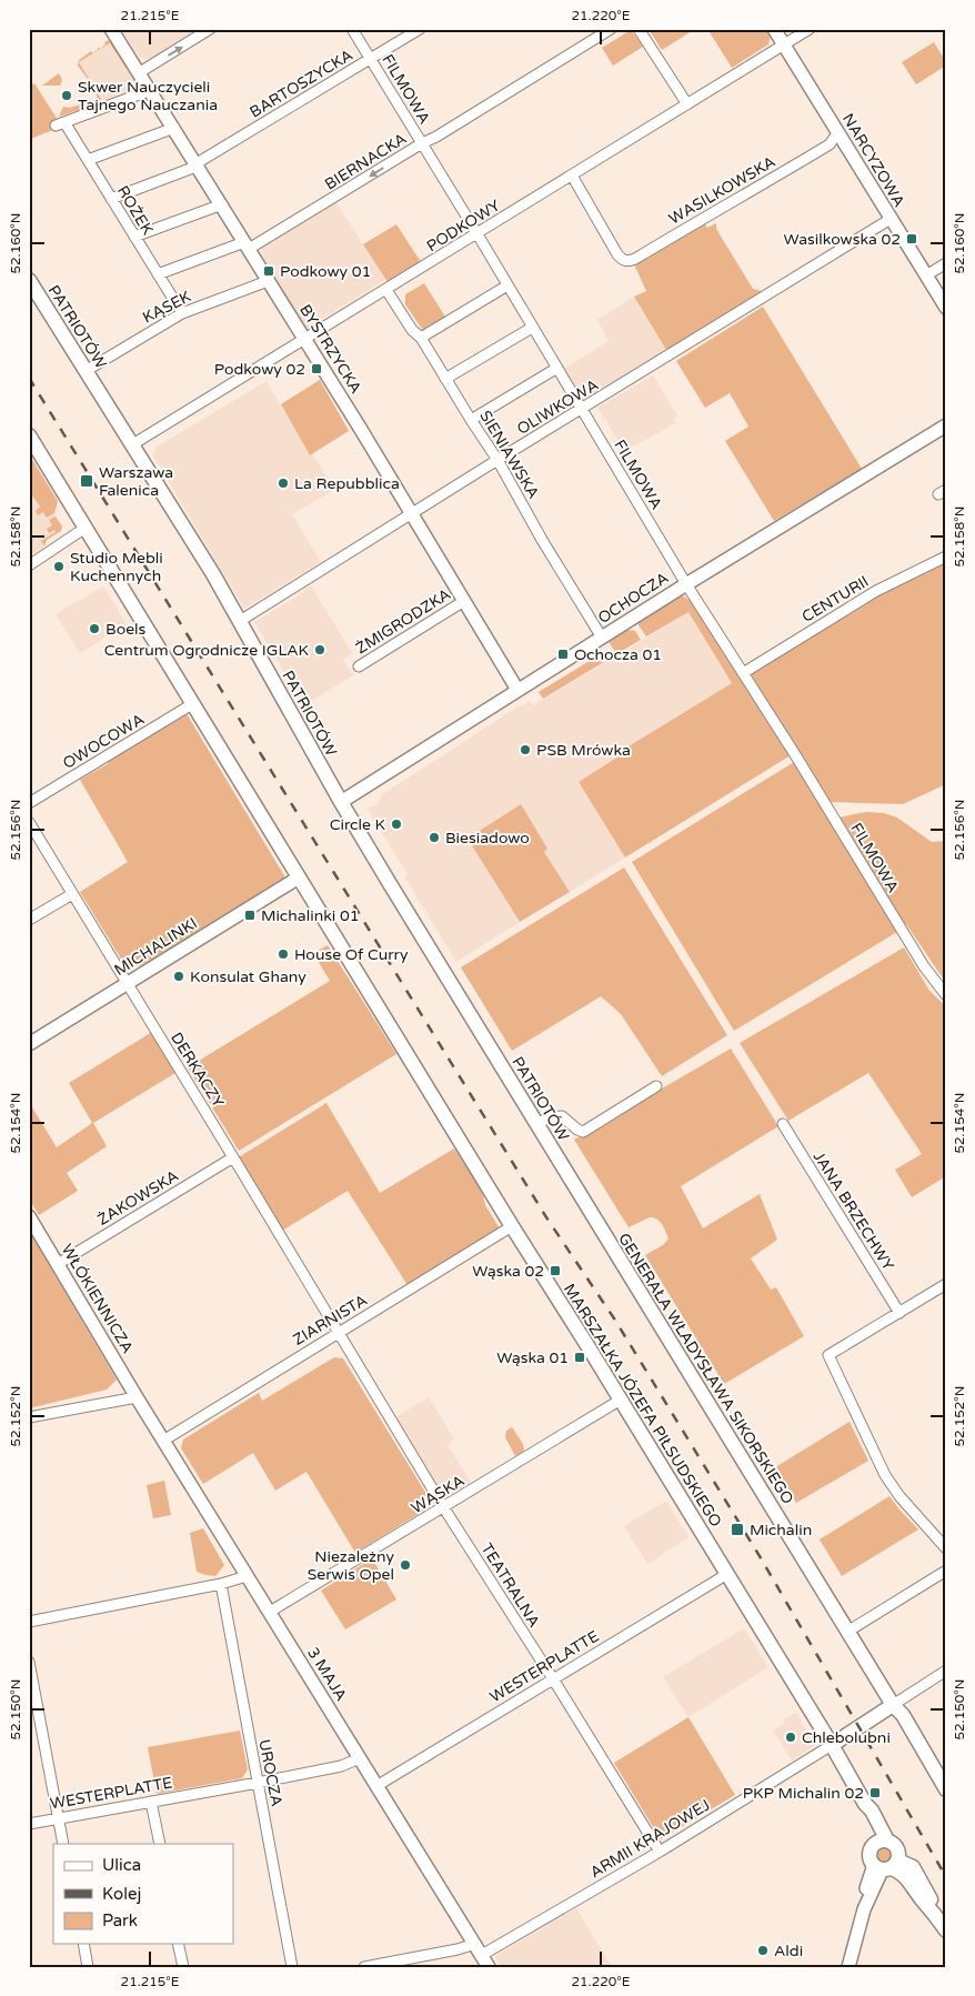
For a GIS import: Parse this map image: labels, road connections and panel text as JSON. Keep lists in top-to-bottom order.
{
  "streets": {
    "main road": ["PATRIOTÓW", "GENERAŁA WŁADYSŁAWA SIKORSKIEGO", "MARSZAŁKA JÓZEFA PIŁSUDSKIEGO"],
    "street": [
      "BARTOSZYCKA",
      "FILMOWA",
      "NARCYZOWA",
      "BIERNACKA",
      "WASILKOWSKA",
      "ROŻEK",
      "PODKOWY",
      "KĄSEK",
      "BYSTRZYCKA",
      "OLIWKOWA",
      "SIENIAWSKA",
      "OCHOCZA",
      "CENTURII",
      "ŻMIGRODZKA",
      "OWOCOWA",
      "MICHALINKI",
      "DERKACZY",
      "ŻAKOWSKA",
      "JANA BRZECHWY",
      "WŁÓKIENNICZA",
      "ZIARNISTA",
      "WĄSKA",
      "TEATRALNA",
      "WESTERPLATTE",
      "3 MAJA",
      "UROCZA",
      "ARMII KRAJOWEJ"
    ]
  },
  "crossings": [
    ["BARTOSZYCKA", "FILMOWA"],
    ["BARTOSZYCKA", "ROŻEK"],
    ["BARTOSZYCKA", "BYSTRZYCKA"],
    ["FILMOWA", "BIERNACKA"],
    ["FILMOWA", "PODKOWY"],
    ["FILMOWA", "OLIWKOWA"],
    ["FILMOWA", "OCHOCZA"],
    ["FILMOWA", "CENTURII"],
    ["NARCYZOWA", "WASILKOWSKA"],
    ["NARCYZOWA", "PODKOWY"],
    ["NARCYZOWA", "OLIWKOWA"],
    ["BIERNACKA", "ROŻEK"],
    ["BIERNACKA", "BYSTRZYCKA"],
    ["WASILKOWSKA", "PODKOWY"],
    ["ROŻEK", "KĄSEK"],
    ["ROŻEK", "BYSTRZYCKA"],
    ["PODKOWY", "PATRIOTÓW"],
    ["PODKOWY", "BYSTRZYCKA"],
    ["PODKOWY", "SIENIAWSKA"],
    ["KĄSEK", "PATRIOTÓW"],
    ["KĄSEK", "BYSTRZYCKA"],
    ["PATRIOTÓW", "OLIWKOWA"],
    ["PATRIOTÓW", "OCHOCZA"],
    ["PATRIOTÓW", "GENERAŁA WŁADYSŁAWA SIKORSKIEGO"],
    ["BYSTRZYCKA", "OLIWKOWA"],
    ["BYSTRZYCKA", "OCHOCZA"],
    ["BYSTRZYCKA", "ŻMIGRODZKA"],
    ["OLIWKOWA", "SIENIAWSKA"],
    ["SIENIAWSKA", "OCHOCZA"],
    ["MICHALINKI", "DERKACZY"],
    ["DERKACZY", "ŻAKOWSKA"],
    ["DERKACZY", "ZIARNISTA"],
    ["DERKACZY", "TEATRALNA"],
    ["ŻAKOWSKA", "WŁÓKIENNICZA"],
    ["WŁÓKIENNICZA", "3 MAJA"],
    ["ZIARNISTA", "MARSZAŁKA JÓZEFA PIŁSUDSKIEGO"],
    ["ZIARNISTA", "TEATRALNA"],
    ["ZIARNISTA", "3 MAJA"],
    ["MARSZAŁKA JÓZEFA PIŁSUDSKIEGO", "WĄSKA"],
    ["MARSZAŁKA JÓZEFA PIŁSUDSKIEGO", "WESTERPLATTE"],
    ["MARSZAŁKA JÓZEFA PIŁSUDSKIEGO", "ARMII KRAJOWEJ"],
    ["WĄSKA", "TEATRALNA"],
    ["WĄSKA", "3 MAJA"],
    ["TEATRALNA", "WESTERPLATTE"],
    ["TEATRALNA", "ARMII KRAJOWEJ"],
    ["WESTERPLATTE", "3 MAJA"],
    ["WESTERPLATTE", "UROCZA"],
    ["3 MAJA", "ARMII KRAJOWEJ"]
  ],
  "one_way": ["BIERNACKA"],
  "places": {
    "other": [
      "Skwer Nauczycieli Tajnego Nauczania",
      "La Repubblica",
      "Studio Mebli Kuchennych",
      "Boels",
      "Centrum Ogrodnicze IGLAK",
      "PSB Mrówka",
      "Circle K",
      "Biesiadowo",
      "House Of Curry",
      "Konsulat Ghany",
      "Niezależny Serwis Opel",
      "Chlebolubni",
      "Aldi"
    ],
    "transit": [
      "Wasilkowska 02",
      "Podkowy 01",
      "Podkowy 02",
      "Warszawa Falenica",
      "Ochocza 01",
      "Michalinki 01",
      "Wąska 02",
      "Wąska 01",
      "Michalin",
      "PKP Michalin 02"
    ]
  },
  "legend": ["Ulica", "Kolej", "Park"],
  "coordinates": [
    "21.215°E",
    "21.220°E",
    "52.160°N",
    "52.158°N",
    "52.156°N",
    "52.154°N",
    "52.152°N",
    "52.150°N"
  ]
}
